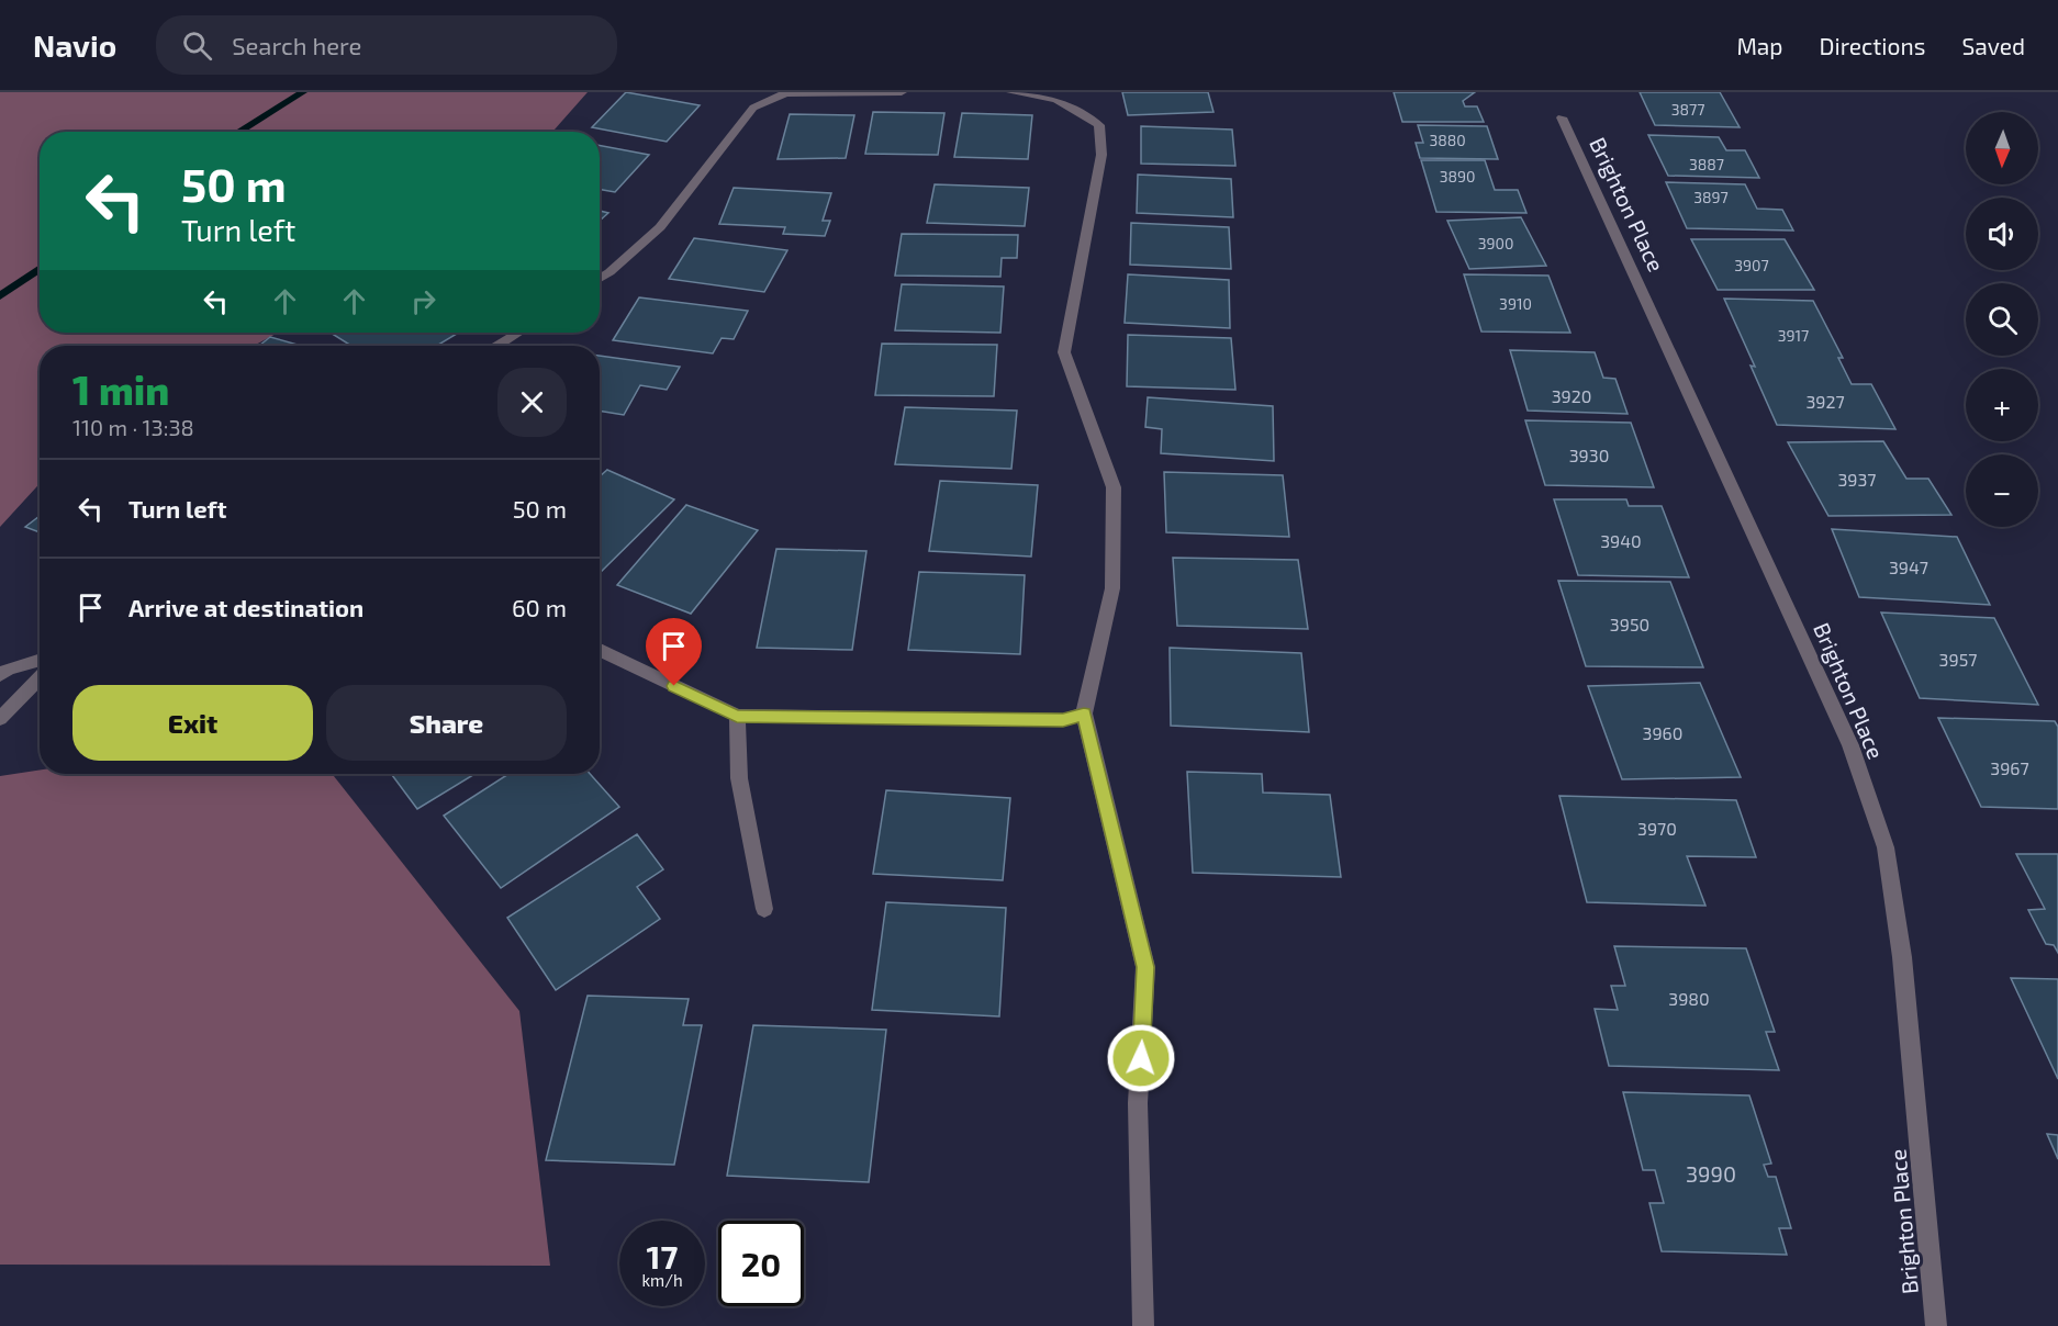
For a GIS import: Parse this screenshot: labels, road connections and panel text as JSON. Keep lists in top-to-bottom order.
{
  "streets": {
    "street": ["Brighton Place"]
  },
  "house_numbers": [
    "3877",
    "3880",
    "3887",
    "3890",
    "3897",
    "3900",
    "3907",
    "3910",
    "3917",
    "3920",
    "3927",
    "3930",
    "3937",
    "3940",
    "3947",
    "3950",
    "3957",
    "3960",
    "3967",
    "3970",
    "3980",
    "3990"
  ],
  "north": "bottom",
  "page": {
    "header": "Navio",
    "search": "Search here",
    "nav": ["Map", "Directions", "Saved"],
    "map_buttons": ["+", "−"],
    "turn": ["50 m", "Turn left"],
    "heading": ["1 min", "110 m · 13:38"],
    "list": [
      {
        "name": "Turn left",
        "value": "50 m"
      },
      {
        "name": "Arrive at destination",
        "value": "60 m"
      }
    ],
    "buttons": ["Exit", "Share"],
    "speed": "17 km/h",
    "limit": "20"
  }
}
